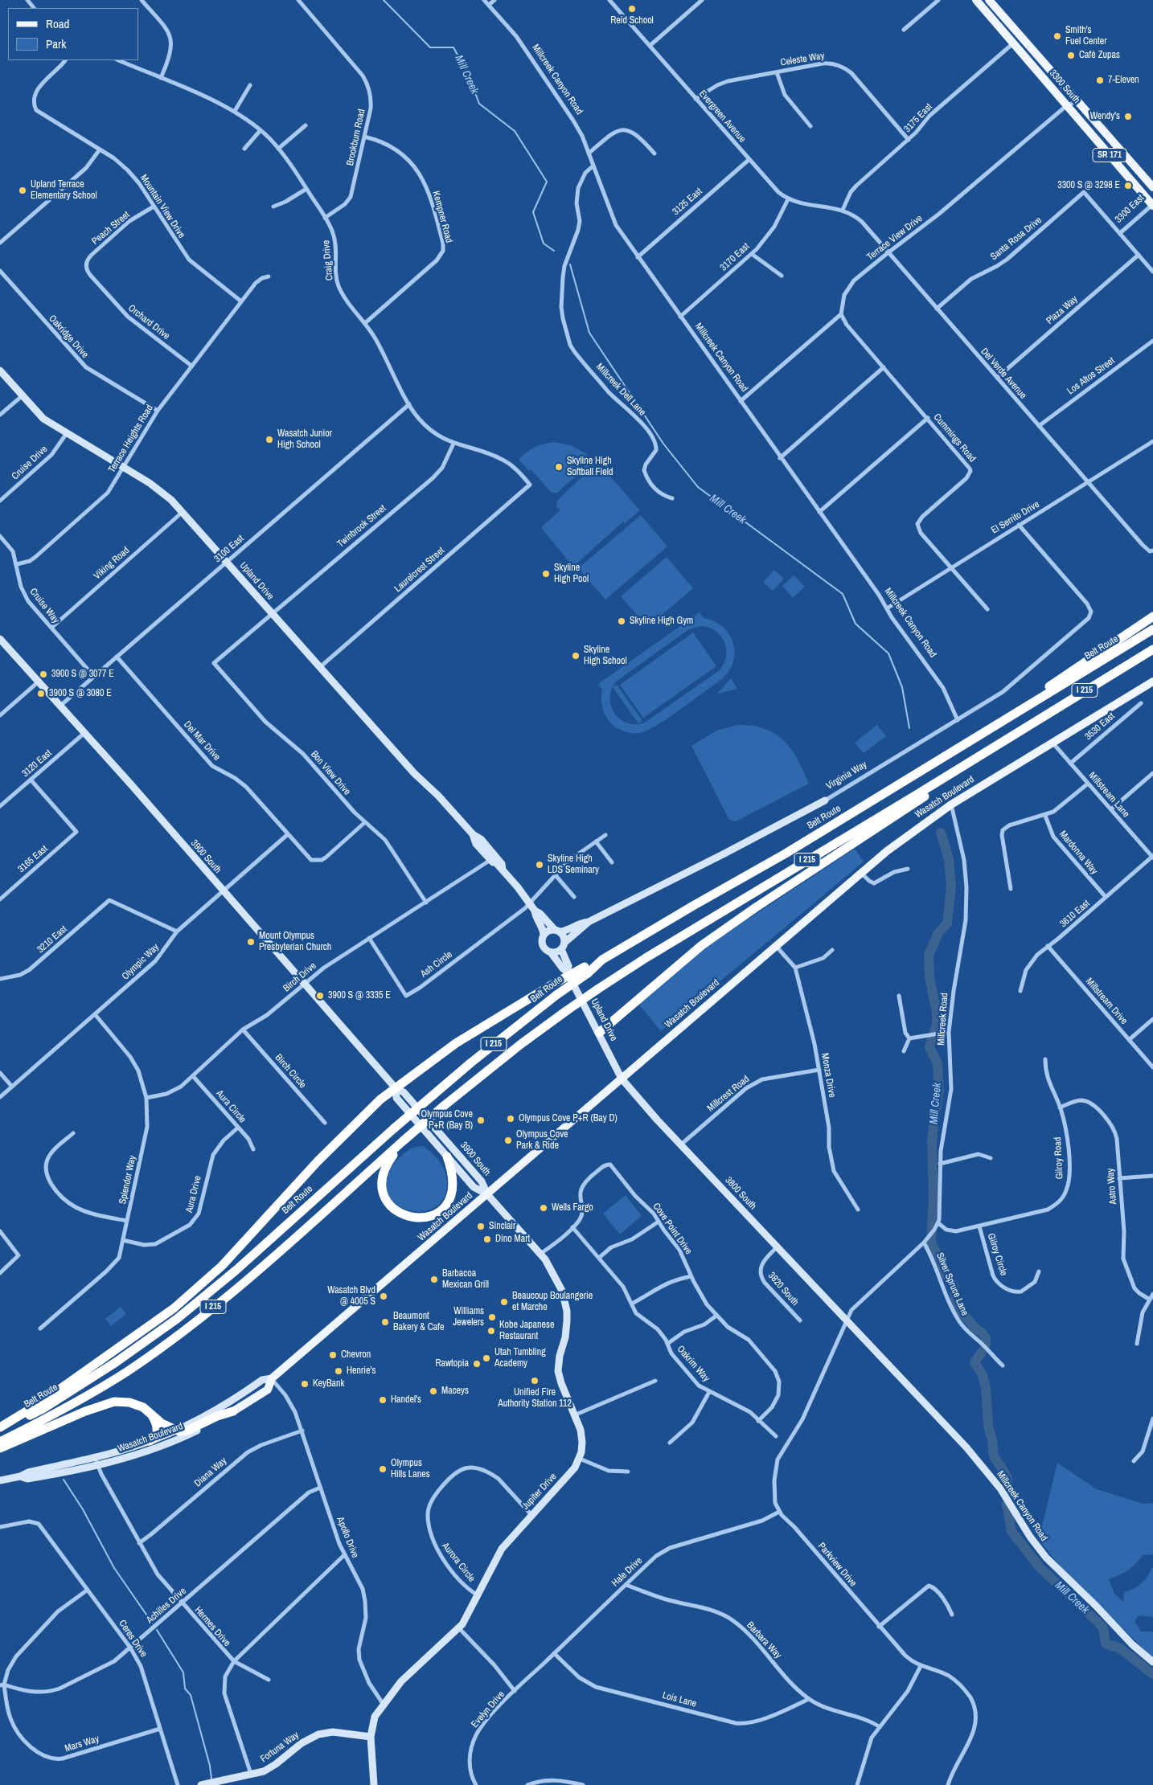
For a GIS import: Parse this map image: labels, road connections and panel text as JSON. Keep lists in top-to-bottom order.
{
  "streets": {
    "highway": ["Belt Route", "I 215"],
    "main road": ["3300 South", "SR 171", "Wasatch Boulevard"],
    "street": [
      "Celeste Way",
      "Millcreek Canyon Road",
      "Evergreen Avenue",
      "3175 East",
      "Brookburn Road",
      "3125 East",
      "Mountain View Drive",
      "3300 East",
      "Kempner Road",
      "Peach Street",
      "Terrace View Drive",
      "Santa Rosa Drive",
      "3170 East",
      "Craig Drive",
      "Plaza Way",
      "Orchard Drive",
      "Oakridge Drive",
      "Del Verde Avenue",
      "Los Altos Street",
      "Millcreek Dell Lane",
      "Cummings Road",
      "Terrace Heights Road",
      "Cruise Drive",
      "El Serrito Drive",
      "Twinbrook Street",
      "3100 East",
      "Viking Road",
      "Laurelcrest Street",
      "Upland Drive",
      "Cruise Way",
      "3530 East",
      "Del Mar Drive",
      "3120 East",
      "Bon View Drive",
      "Virginia Way",
      "Millstream Lane",
      "Mardonna Way",
      "3900 South",
      "3165 East",
      "3610 East",
      "3210 East",
      "Olympic Way",
      "Ash Circle",
      "Birch Drive",
      "Millstream Drive",
      "Millcreek Road",
      "Birch Circle",
      "Monza Drive",
      "Millcrest Road",
      "Aura Circle",
      "Gilroy Road",
      "Splendor Way",
      "Astro Way",
      "3800 South",
      "Aura Drive",
      "Cove Point Drive",
      "Gilroy Circle",
      "Silver Spruce Lane",
      "3820 South",
      "Oakrim Way",
      "Diana Way",
      "Jupiter Drive",
      "Apollo Drive",
      "Aurora Circle",
      "Parkview Drive",
      "Hale Drive",
      "Achilles Drive",
      "Hermes Drive",
      "Ceres Drive",
      "Barbara Way",
      "Lois Lane",
      "Evelyn Drive",
      "Mars Way",
      "Fortuna Way"
    ]
  },
  "crossings": [
    ["Celeste Way", "Evergreen Avenue"],
    ["Celeste Way", "3175 East"],
    ["Millcreek Canyon Road", "3125 East"],
    ["Millcreek Canyon Road", "3170 East"],
    ["Millcreek Canyon Road", "Millcreek Dell Lane"],
    ["Millcreek Canyon Road", "El Serrito Drive"],
    ["Millcreek Canyon Road", "Virginia Way"],
    ["Millcreek Canyon Road", "3800 South"],
    ["Millcreek Canyon Road", "Parkview Drive"],
    ["3300 South", "3175 East"],
    ["3300 South", "3300 East"],
    ["3300 South", "Terrace View Drive"],
    ["Evergreen Avenue", "3175 East"],
    ["Evergreen Avenue", "3125 East"],
    ["Evergreen Avenue", "3170 East"],
    ["Evergreen Avenue", "Del Verde Avenue"],
    ["3175 East", "Del Verde Avenue"],
    ["Brookburn Road", "Kempner Road"],
    ["Brookburn Road", "Craig Drive"],
    ["Mountain View Drive", "Peach Street"],
    ["Mountain View Drive", "Terrace Heights Road"],
    ["3300 East", "Santa Rosa Drive"],
    ["Kempner Road", "Craig Drive"],
    ["Peach Street", "Orchard Drive"],
    ["Terrace View Drive", "Del Verde Avenue"],
    ["Terrace View Drive", "Cummings Road"],
    ["Santa Rosa Drive", "Del Verde Avenue"],
    ["Craig Drive", "Twinbrook Street"],
    ["Craig Drive", "3100 East"],
    ["Craig Drive", "Laurelcrest Street"],
    ["Plaza Way", "Del Verde Avenue"],
    ["Orchard Drive", "Terrace Heights Road"],
    ["Oakridge Drive", "Terrace Heights Road"],
    ["Del Verde Avenue", "Los Altos Street"],
    ["Del Verde Avenue", "El Serrito Drive"],
    ["Cummings Road", "El Serrito Drive"],
    ["Terrace Heights Road", "Upland Drive"],
    ["Terrace Heights Road", "Cruise Way"],
    ["Cruise Drive", "Upland Drive"],
    ["El Serrito Drive", "Virginia Way"],
    ["Twinbrook Street", "Upland Drive"],
    ["Twinbrook Street", "Bon View Drive"],
    ["3100 East", "Upland Drive"],
    ["3100 East", "Cruise Way"],
    ["3100 East", "Del Mar Drive"],
    ["3100 East", "3900 South"],
    ["Viking Road", "Upland Drive"],
    ["Viking Road", "Cruise Way"],
    ["Laurelcrest Street", "Upland Drive"],
    ["Upland Drive", "Virginia Way"],
    ["Upland Drive", "Wasatch Boulevard"],
    ["Upland Drive", "Ash Circle"],
    ["Upland Drive", "Birch Drive"],
    ["Upland Drive", "3800 South"],
    ["3530 East", "Millstream Lane"],
    ["Del Mar Drive", "Bon View Drive"],
    ["Del Mar Drive", "Olympic Way"],
    ["3120 East", "3900 South"],
    ["3120 East", "3165 East"],
    ["Bon View Drive", "Birch Drive"],
    ["Millstream Lane", "Wasatch Boulevard"],
    ["Millstream Lane", "3610 East"],
    ["Wasatch Boulevard", "3900 South"],
    ["Wasatch Boulevard", "Millcreek Road"],
    ["Wasatch Boulevard", "Monza Drive"],
    ["Wasatch Boulevard", "3800 South"],
    ["Wasatch Boulevard", "Apollo Drive"],
    ["Wasatch Boulevard", "Hermes Drive"],
    ["Mardonna Way", "3610 East"],
    ["3900 South", "Olympic Way"],
    ["3900 South", "Birch Drive"],
    ["3610 East", "Millstream Drive"],
    ["3210 East", "Olympic Way"],
    ["Olympic Way", "Splendor Way"],
    ["Ash Circle", "Birch Drive"],
    ["Birch Drive", "Birch Circle"],
    ["Birch Drive", "Aura Circle"],
    ["Birch Drive", "Splendor Way"],
    ["Millcreek Road", "Gilroy Road"],
    ["Monza Drive", "Millcrest Road"],
    ["Millcrest Road", "3800 South"],
    ["Aura Circle", "Aura Drive"],
    ["Gilroy Road", "Astro Way"],
    ["Gilroy Road", "Gilroy Circle"],
    ["Splendor Way", "Aura Drive"],
    ["3800 South", "3820 South"],
    ["3800 South", "Parkview Drive"],
    ["Cove Point Drive", "Oakrim Way"],
    ["Diana Way", "Apollo Drive"],
    ["Diana Way", "Hermes Drive"],
    ["Jupiter Drive", "Apollo Drive"],
    ["Jupiter Drive", "Aurora Circle"],
    ["Jupiter Drive", "Fortuna Way"],
    ["Apollo Drive", "Achilles Drive"],
    ["Parkview Drive", "Hale Drive"],
    ["Hale Drive", "Barbara Way"],
    ["Hale Drive", "Lois Lane"],
    ["Hale Drive", "Evelyn Drive"],
    ["Achilles Drive", "Hermes Drive"],
    ["Achilles Drive", "Ceres Drive"],
    ["Achilles Drive", "Mars Way"],
    ["Ceres Drive", "Mars Way"],
    ["Barbara Way", "Lois Lane"]
  ],
  "water": ["Mill Creek"],
  "places": [
    "Reid School",
    "Smith's Fuel Center",
    "Café Zupas",
    "7-Eleven",
    "Wendy's",
    "3300 S @ 3298 E",
    "Upland Terrace Elementary School",
    "Wasatch Junior High School",
    "Skyline High Softball Field",
    "Skyline High Pool",
    "Skyline High Gym",
    "Skyline High School",
    "3900 S @ 3077 E",
    "3900 S @ 3080 E",
    "Skyline High LDS Seminary",
    "Mount Olympus Presbyterian Church",
    "3900 S @ 3335 E",
    "Olympus Cove P+R (Bay D)",
    "Olympus Cove P+R (Bay B)",
    "Olympus Cove Park & Ride",
    "Wells Fargo",
    "Sinclair",
    "Dino Mart",
    "Barbacoa Mexican Grill",
    "Wasatch Blvd @ 4005 S",
    "Beaucoup Boulangerie et Marche",
    "Williams Jewelers",
    "Beaumont Bakery & Cafe",
    "Kobe Japanese Restaurant",
    "Chevron",
    "Utah Tumbling Academy",
    "Rawtopia",
    "Henrie's",
    "Unified Fire Authority Station 112",
    "KeyBank",
    "Maceys",
    "Handel's",
    "Olympus Hills Lanes"
  ],
  "legend": ["Road", "Park"]
}
